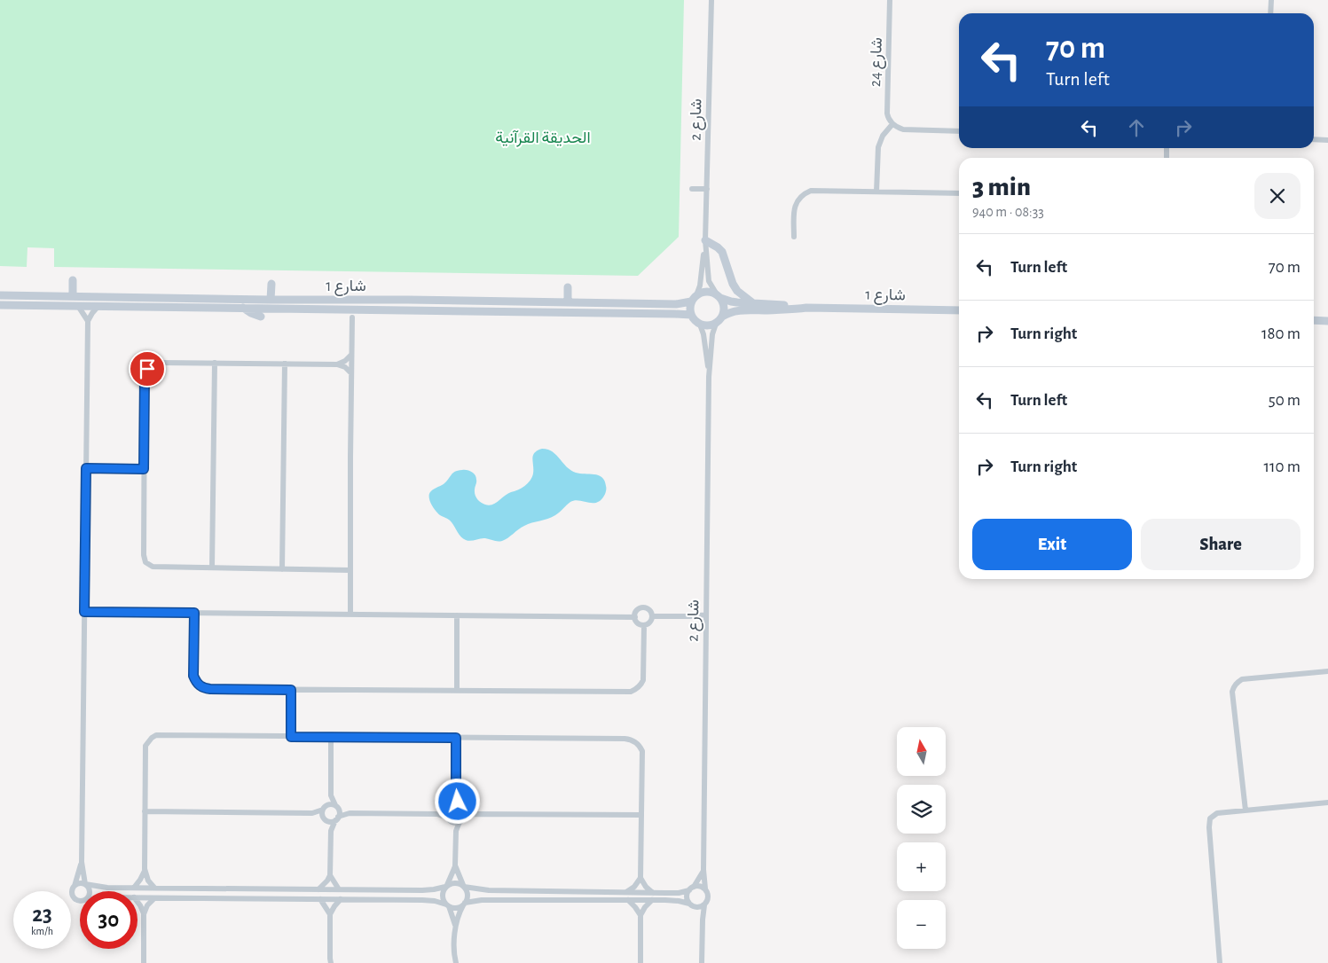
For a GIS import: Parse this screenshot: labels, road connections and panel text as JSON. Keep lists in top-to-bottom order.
{
  "streets": {
    "street": ["شارع 24", "شارع 2", "شارع 1"]
  },
  "crossings": [
    ["شارع 2", "شارع 1"]
  ],
  "parks": ["الحديقة القرآنية"],
  "north": "top",
  "page": {
    "turn": ["70 m", "Turn left"],
    "heading": ["3 min", "940 m · 08:33"],
    "list": [
      {
        "name": "Turn left",
        "value": "70 m"
      },
      {
        "name": "Turn right",
        "value": "180 m"
      },
      {
        "name": "Turn left",
        "value": "50 m"
      },
      {
        "name": "Turn right",
        "value": "110 m"
      }
    ],
    "buttons": ["Exit", "Share"],
    "map_buttons": ["+", "−"],
    "speed": "23 km/h",
    "limit": "30"
  }
}
